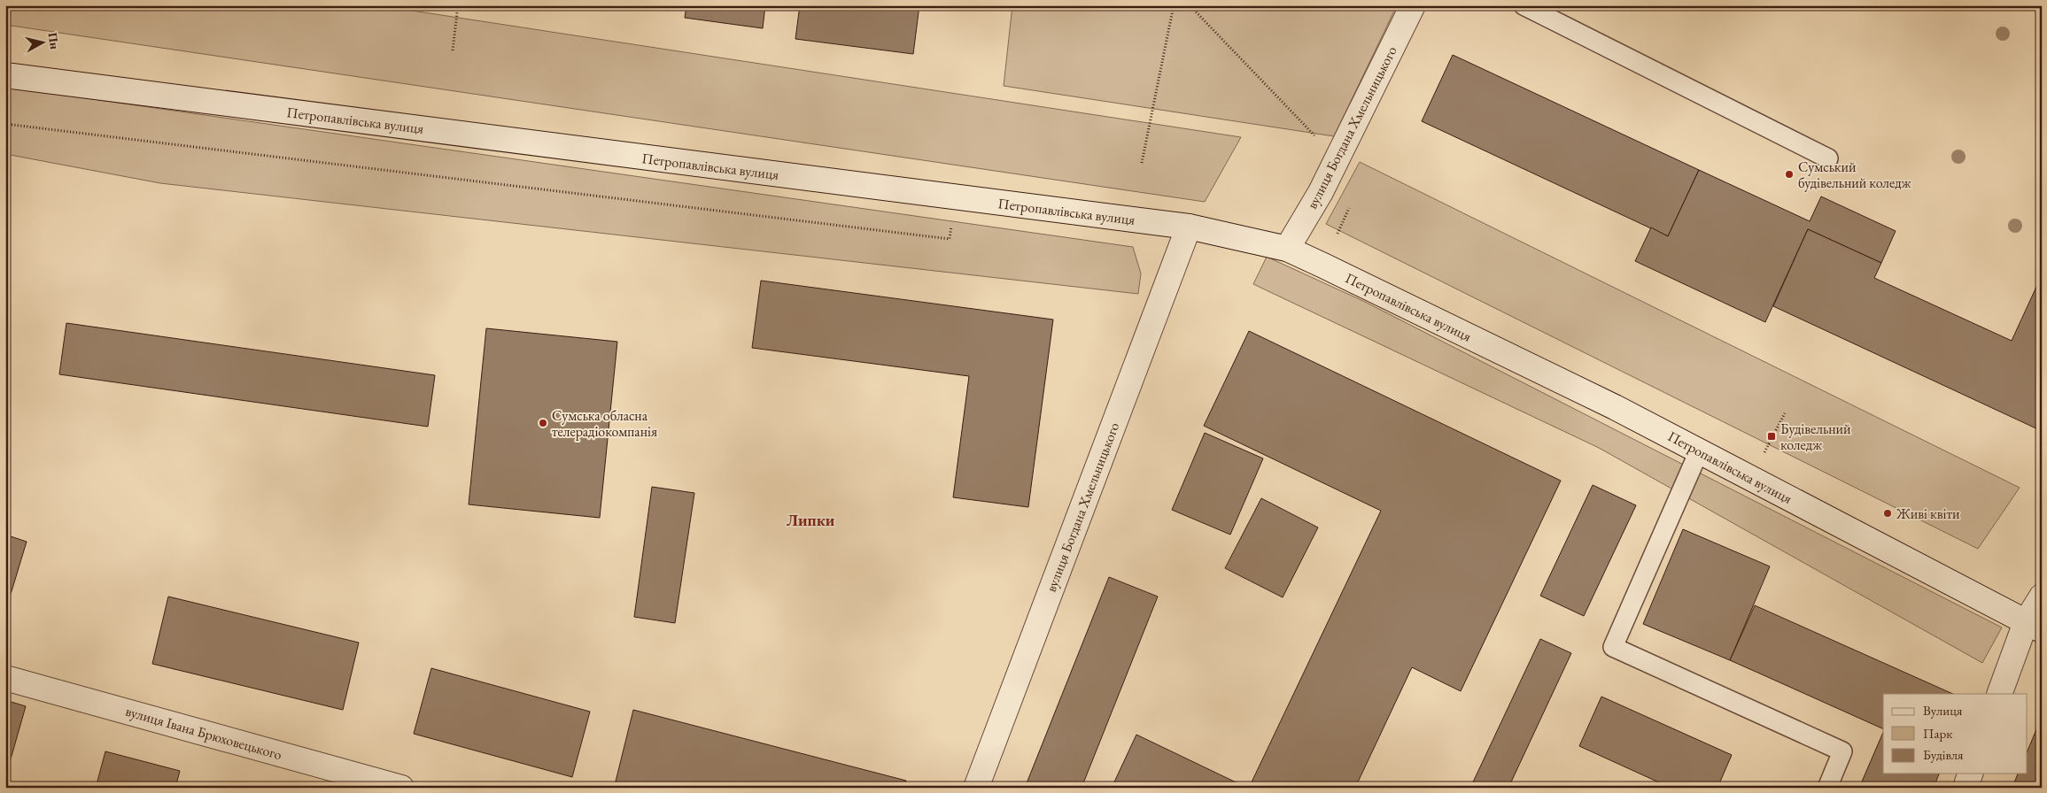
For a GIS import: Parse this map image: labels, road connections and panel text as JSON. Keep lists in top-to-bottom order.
{
  "streets": {
    "main road": ["Петропавлівська вулиця", "вулиця Богдана Хмельницького", "вулиця Івана Брюховецького"]
  },
  "crossings": [
    ["Петропавлівська вулиця", "вулиця Богдана Хмельницького"]
  ],
  "districts": ["Липки"],
  "places": {
    "other": ["Сумський будівельний коледж", "Сумська обласна телерадіокомпанія", "Живі квіти"],
    "transit": ["Будівельний коледж"]
  },
  "legend": ["Вулиця", "Парк", "Будівля"],
  "north": "right"
}
